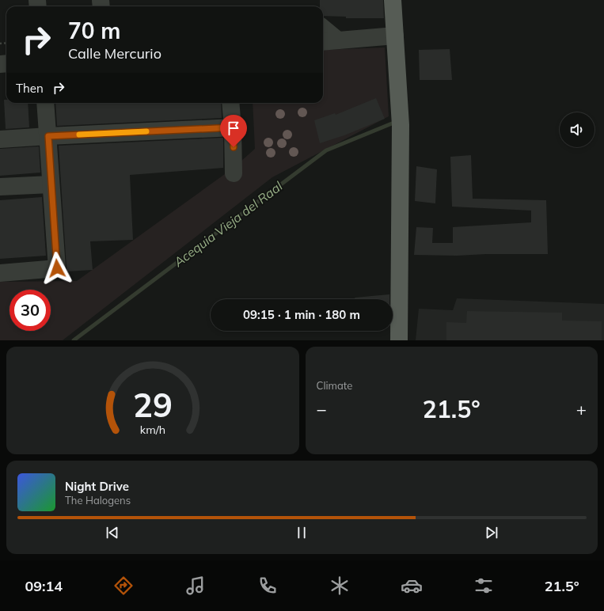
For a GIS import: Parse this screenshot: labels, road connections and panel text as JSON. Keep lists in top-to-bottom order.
{
  "water": ["Acequia Vieja del Raal"],
  "page": {
    "turn": ["70 m", "Calle Mercurio"],
    "then": "Then",
    "limit": "30",
    "trip": "09:15 · 1 min · 180 m",
    "tile": "Climate",
    "heat": ["−", "21.5°", "+"],
    "song": ["Night Drive", "The Halogens"],
    "tabs": ["09:14", "21.5°"],
    "gauge": ["29", "km/h"]
  }
}
